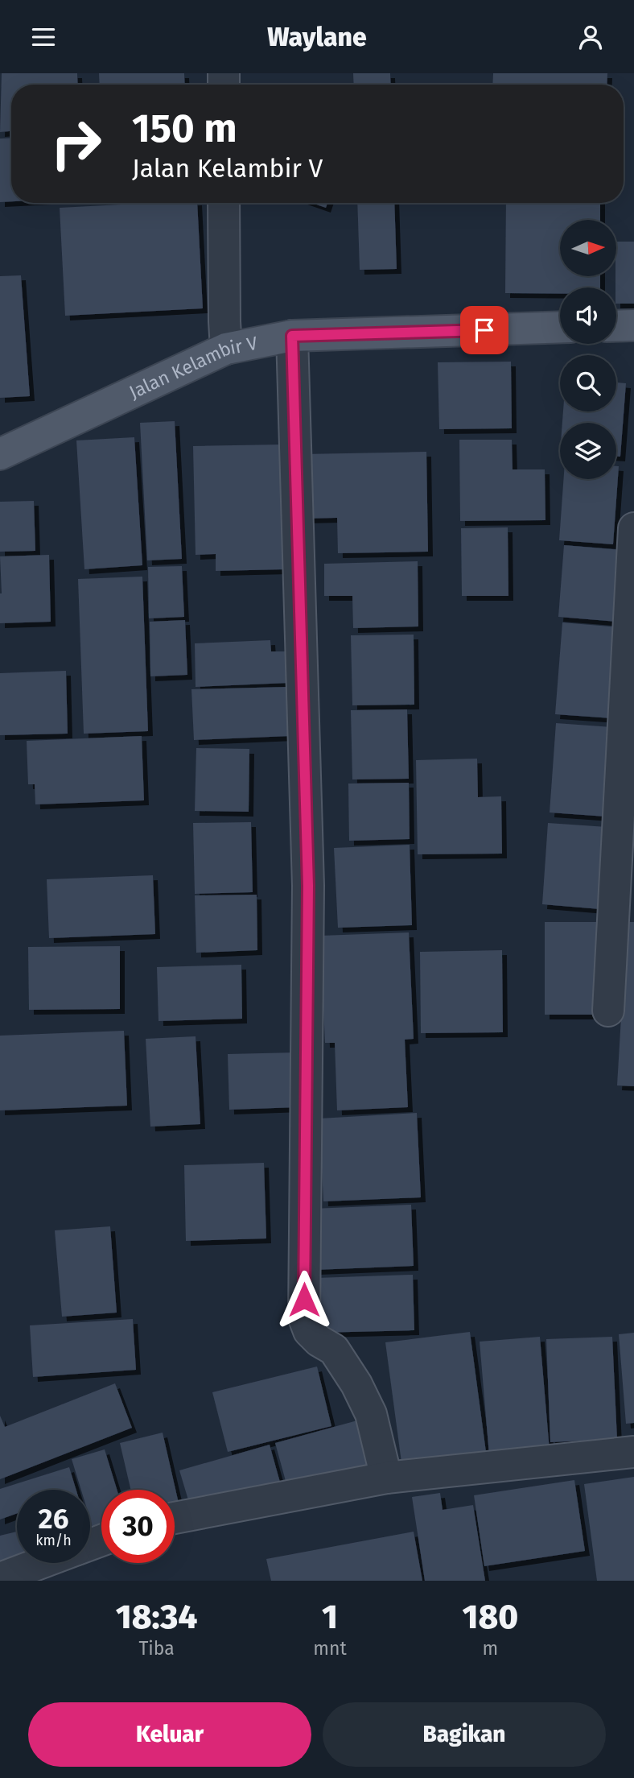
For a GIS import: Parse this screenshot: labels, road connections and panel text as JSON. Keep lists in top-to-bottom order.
{
  "streets": {
    "main road": ["Jalan Kelambir V"]
  },
  "north": "right",
  "page": {
    "header": "Waylane",
    "turn": ["150 m", "Jalan Kelambir V"],
    "speed": "26 km/h",
    "limit": "30",
    "eta": [
      "18:34",
      "Tiba",
      "1",
      "mnt",
      "180",
      "m"
    ],
    "buttons": ["Keluar", "Bagikan"]
  }
}
